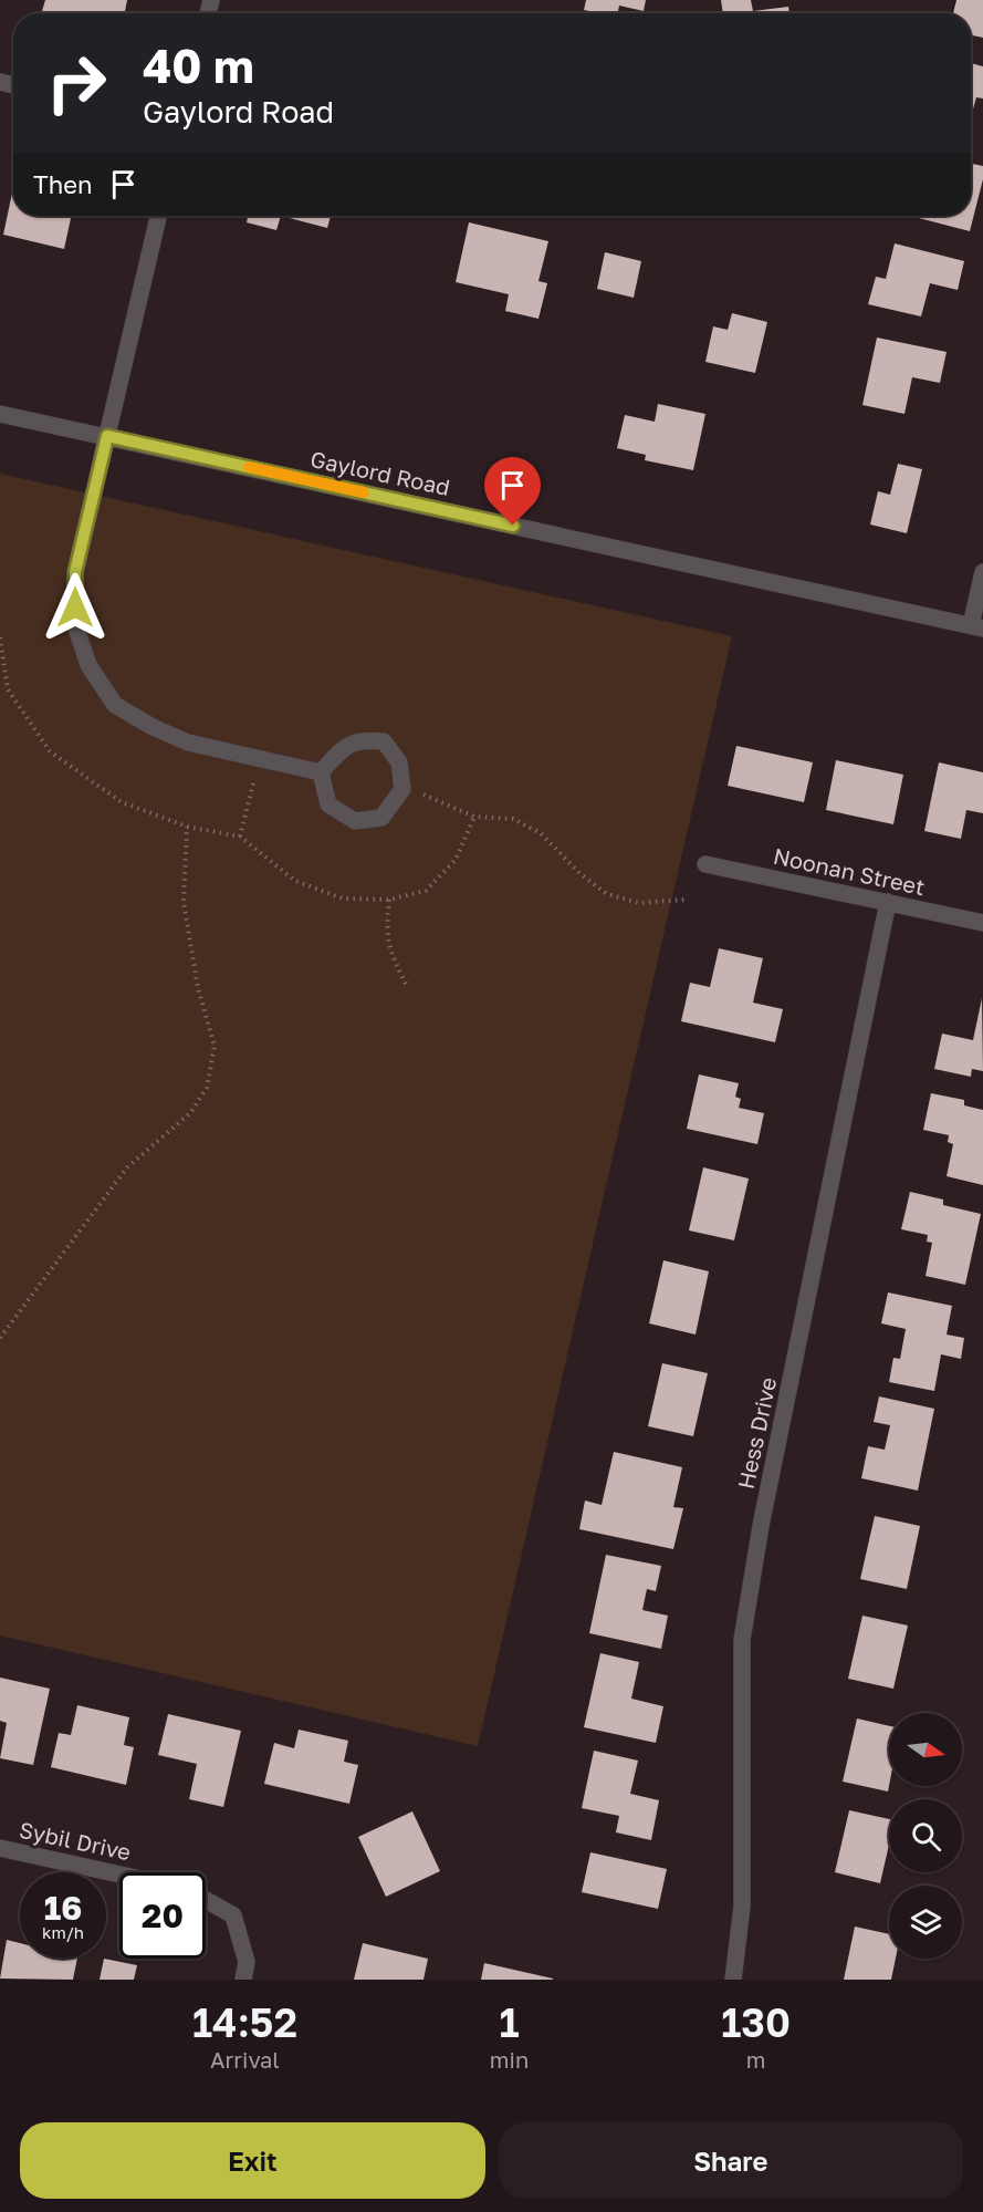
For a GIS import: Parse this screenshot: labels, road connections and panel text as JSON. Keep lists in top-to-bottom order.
{
  "streets": {
    "street": [
      "Gaylord Road",
      "Noonan Street",
      "Hess Drive",
      "Sybil Drive"
    ]
  },
  "crossings": [
    ["Noonan Street", "Hess Drive"]
  ],
  "north": "right",
  "page": {
    "turn": ["40 m", "Gaylord Road"],
    "then": "Then",
    "speed": "16 km/h",
    "limit": "20",
    "eta": [
      "14:52",
      "Arrival",
      "1",
      "min",
      "130",
      "m"
    ],
    "buttons": ["Exit", "Share"]
  }
}
